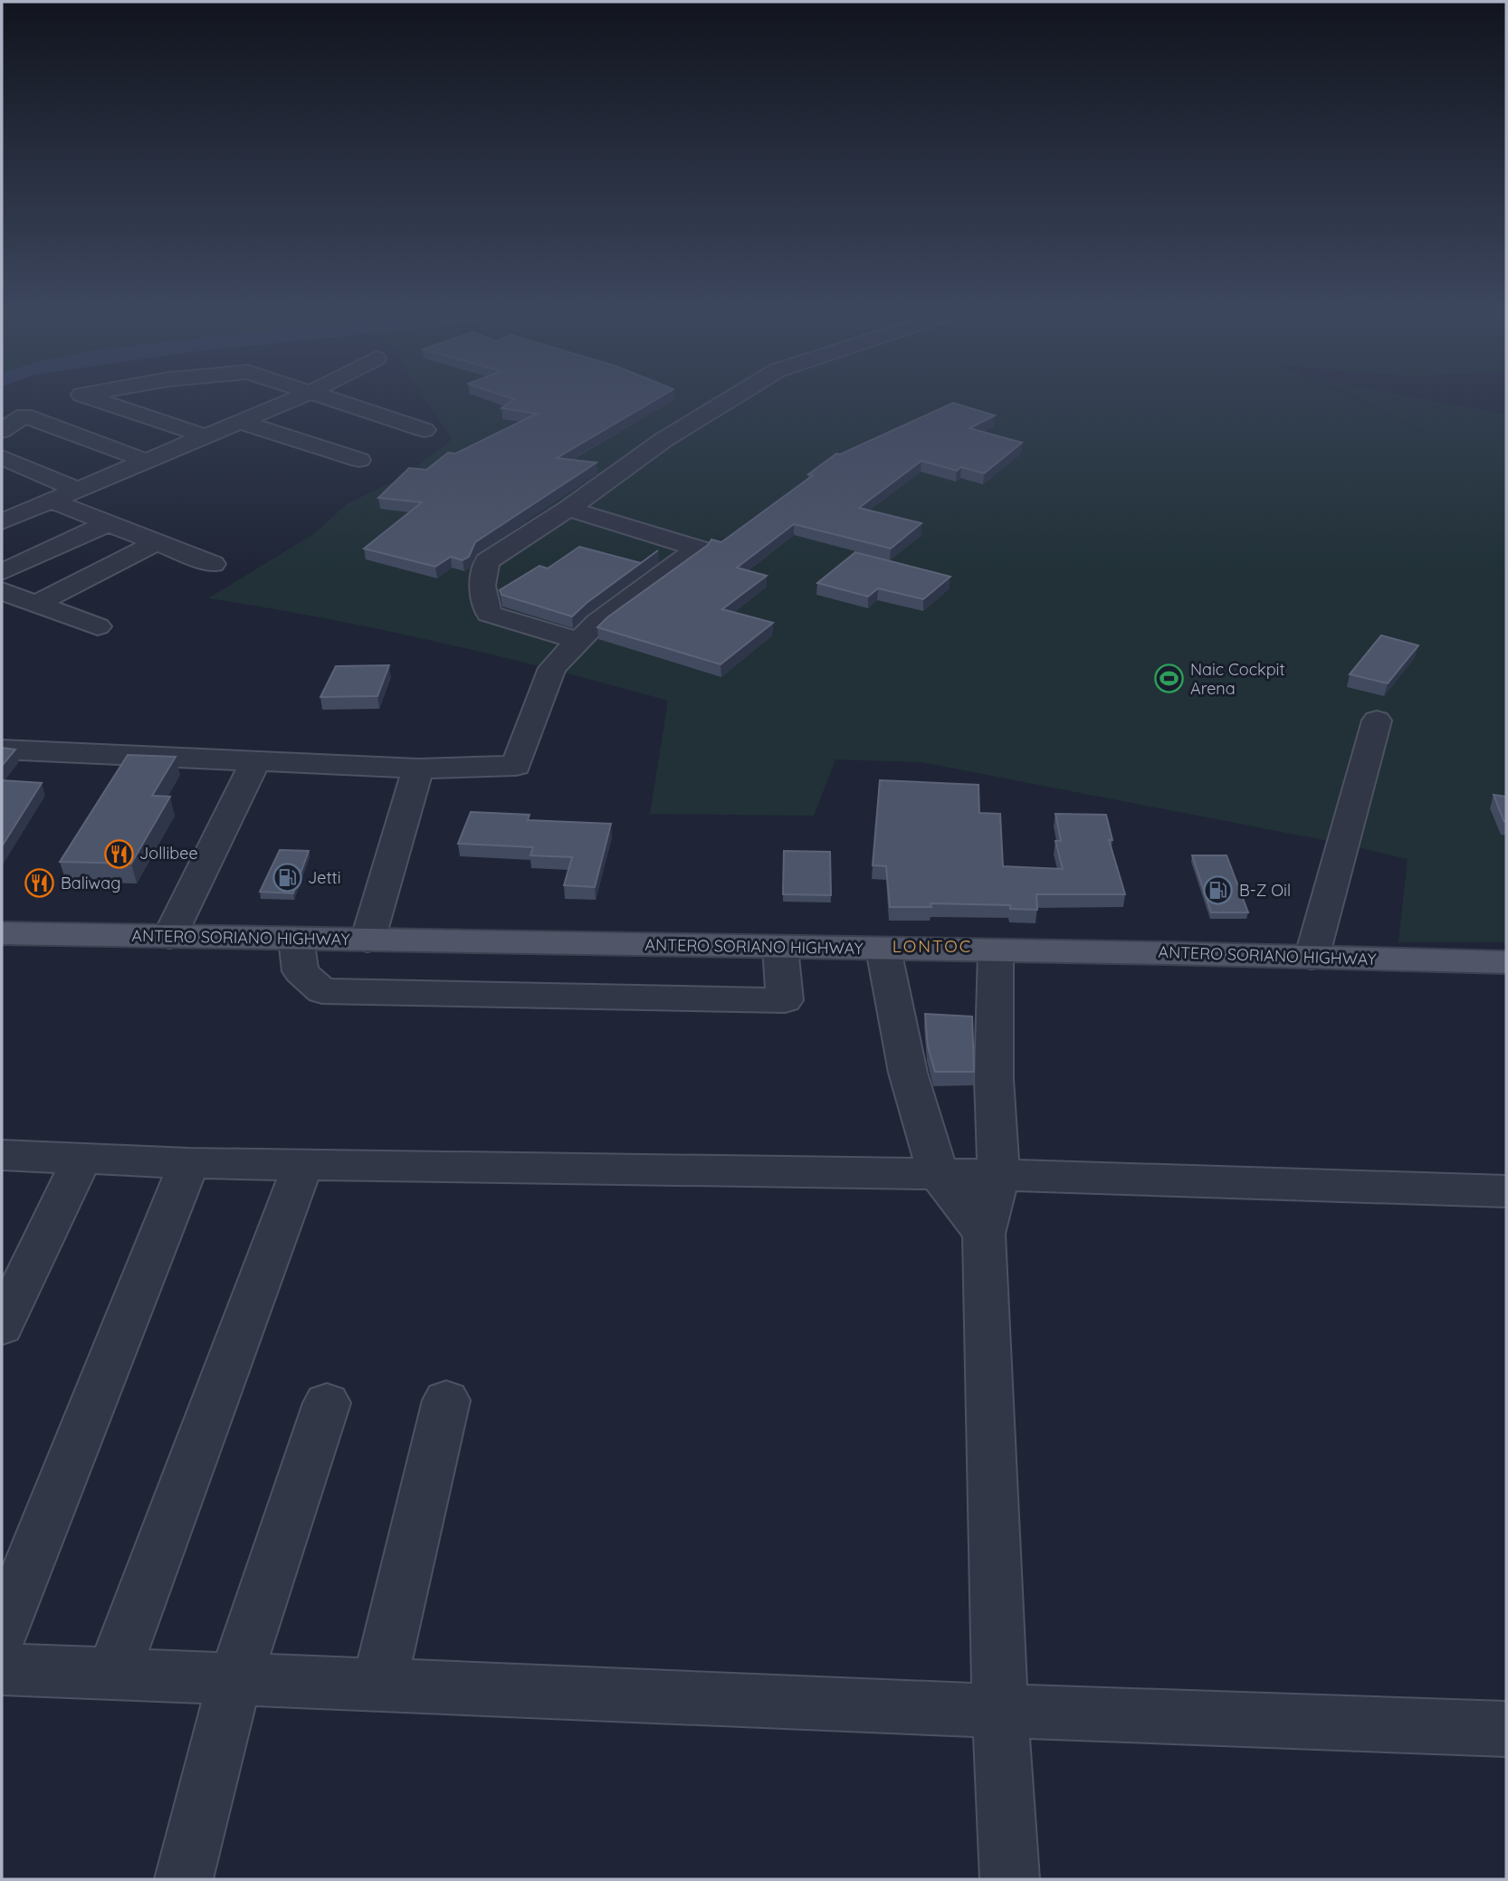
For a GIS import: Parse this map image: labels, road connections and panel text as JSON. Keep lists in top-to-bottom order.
{
  "streets": {
    "main road": ["ANTERO SORIANO HIGHWAY"]
  },
  "districts": ["LONTOC"],
  "places": {
    "sports": ["Naic Cockpit Arena"],
    "restaurant": ["Jollibee", "Baliwag"],
    "fuel station": ["Jetti", "B-Z Oil"]
  }
}
